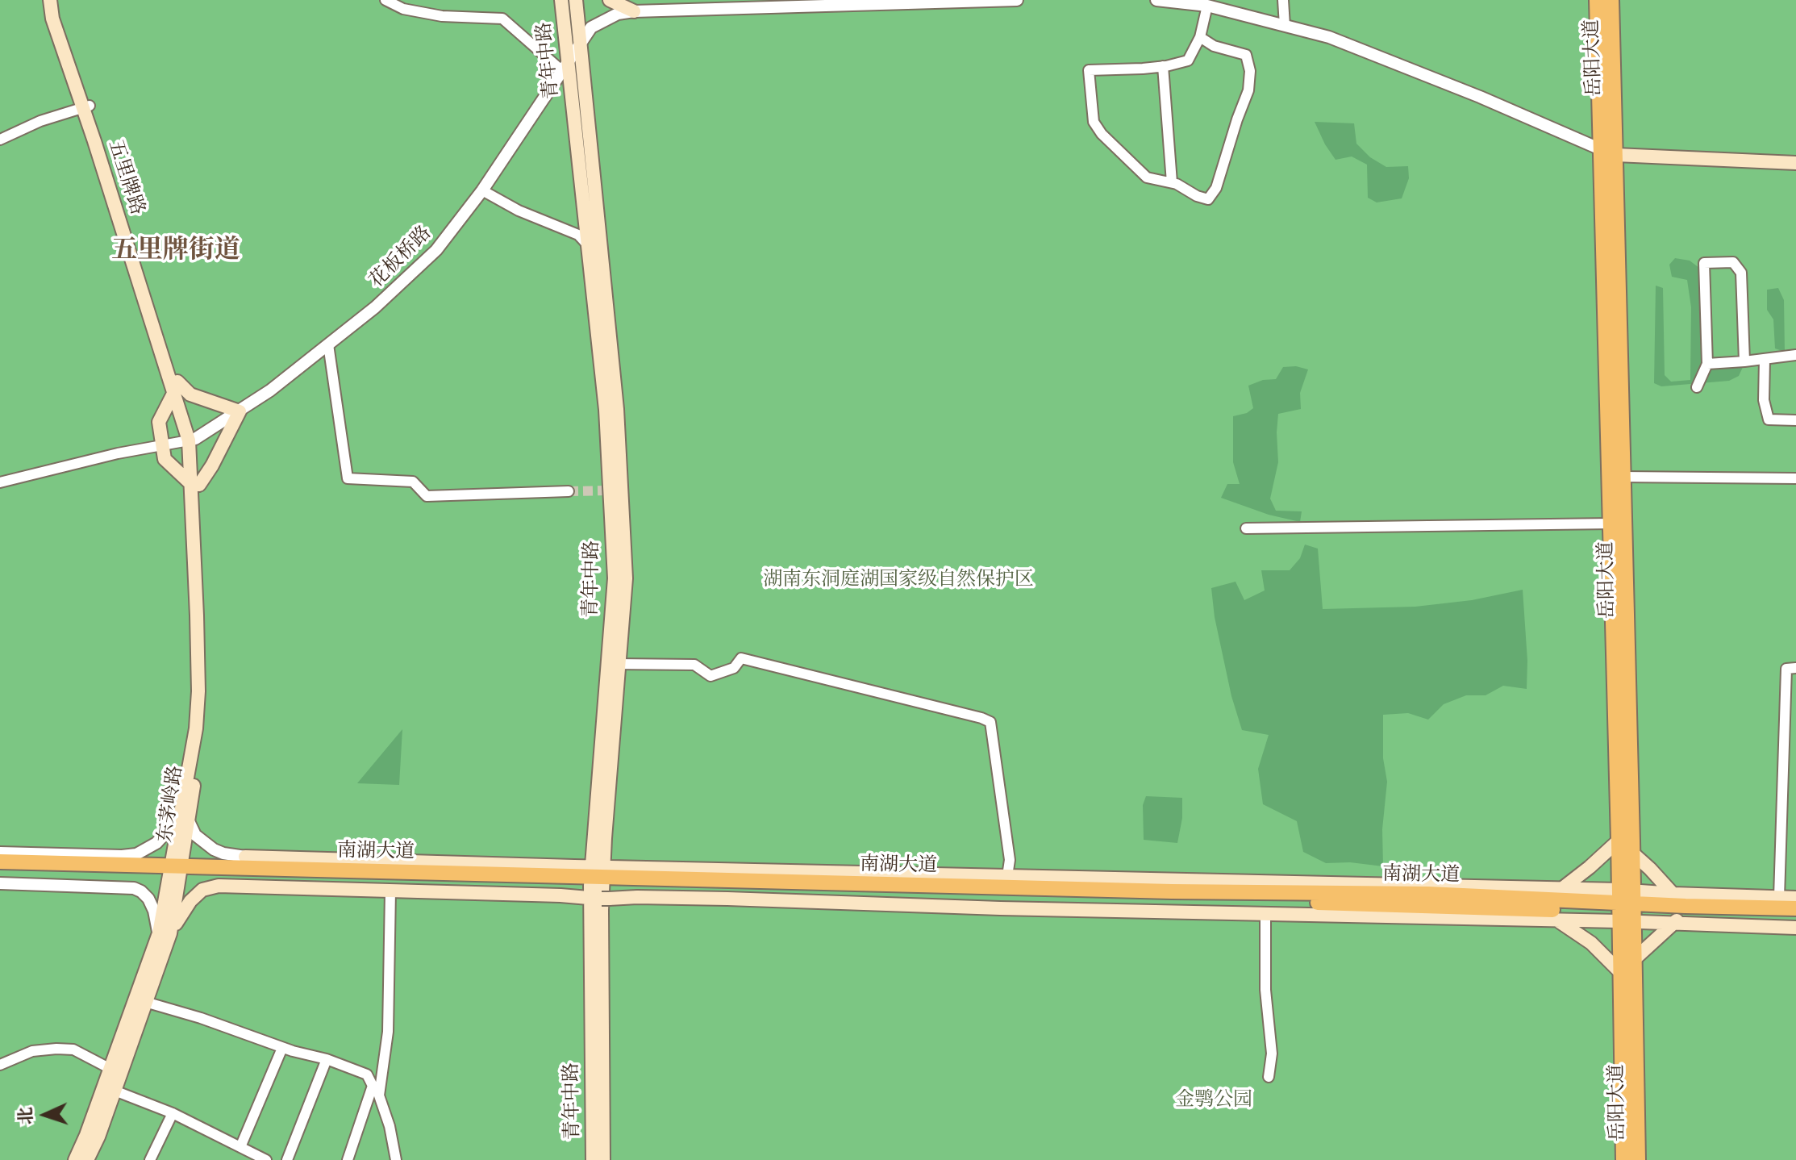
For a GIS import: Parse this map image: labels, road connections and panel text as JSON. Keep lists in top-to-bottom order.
{
  "streets": {
    "main road": [
      "岳阳大道",
      "青年中路",
      "五里牌路",
      "东茅岭路",
      "南湖大道"
    ],
    "street": ["花板桥路"]
  },
  "crossings": [
    ["岳阳大道", "南湖大道"],
    ["青年中路", "花板桥路"],
    ["青年中路", "南湖大道"],
    ["五里牌路", "花板桥路"],
    ["五里牌路", "东茅岭路"],
    ["花板桥路", "东茅岭路"],
    ["东茅岭路", "南湖大道"]
  ],
  "districts": ["五里牌街道"],
  "parks": ["湖南东洞庭湖国家级自然保护区", "金鹗公园"],
  "north": "left"
}
